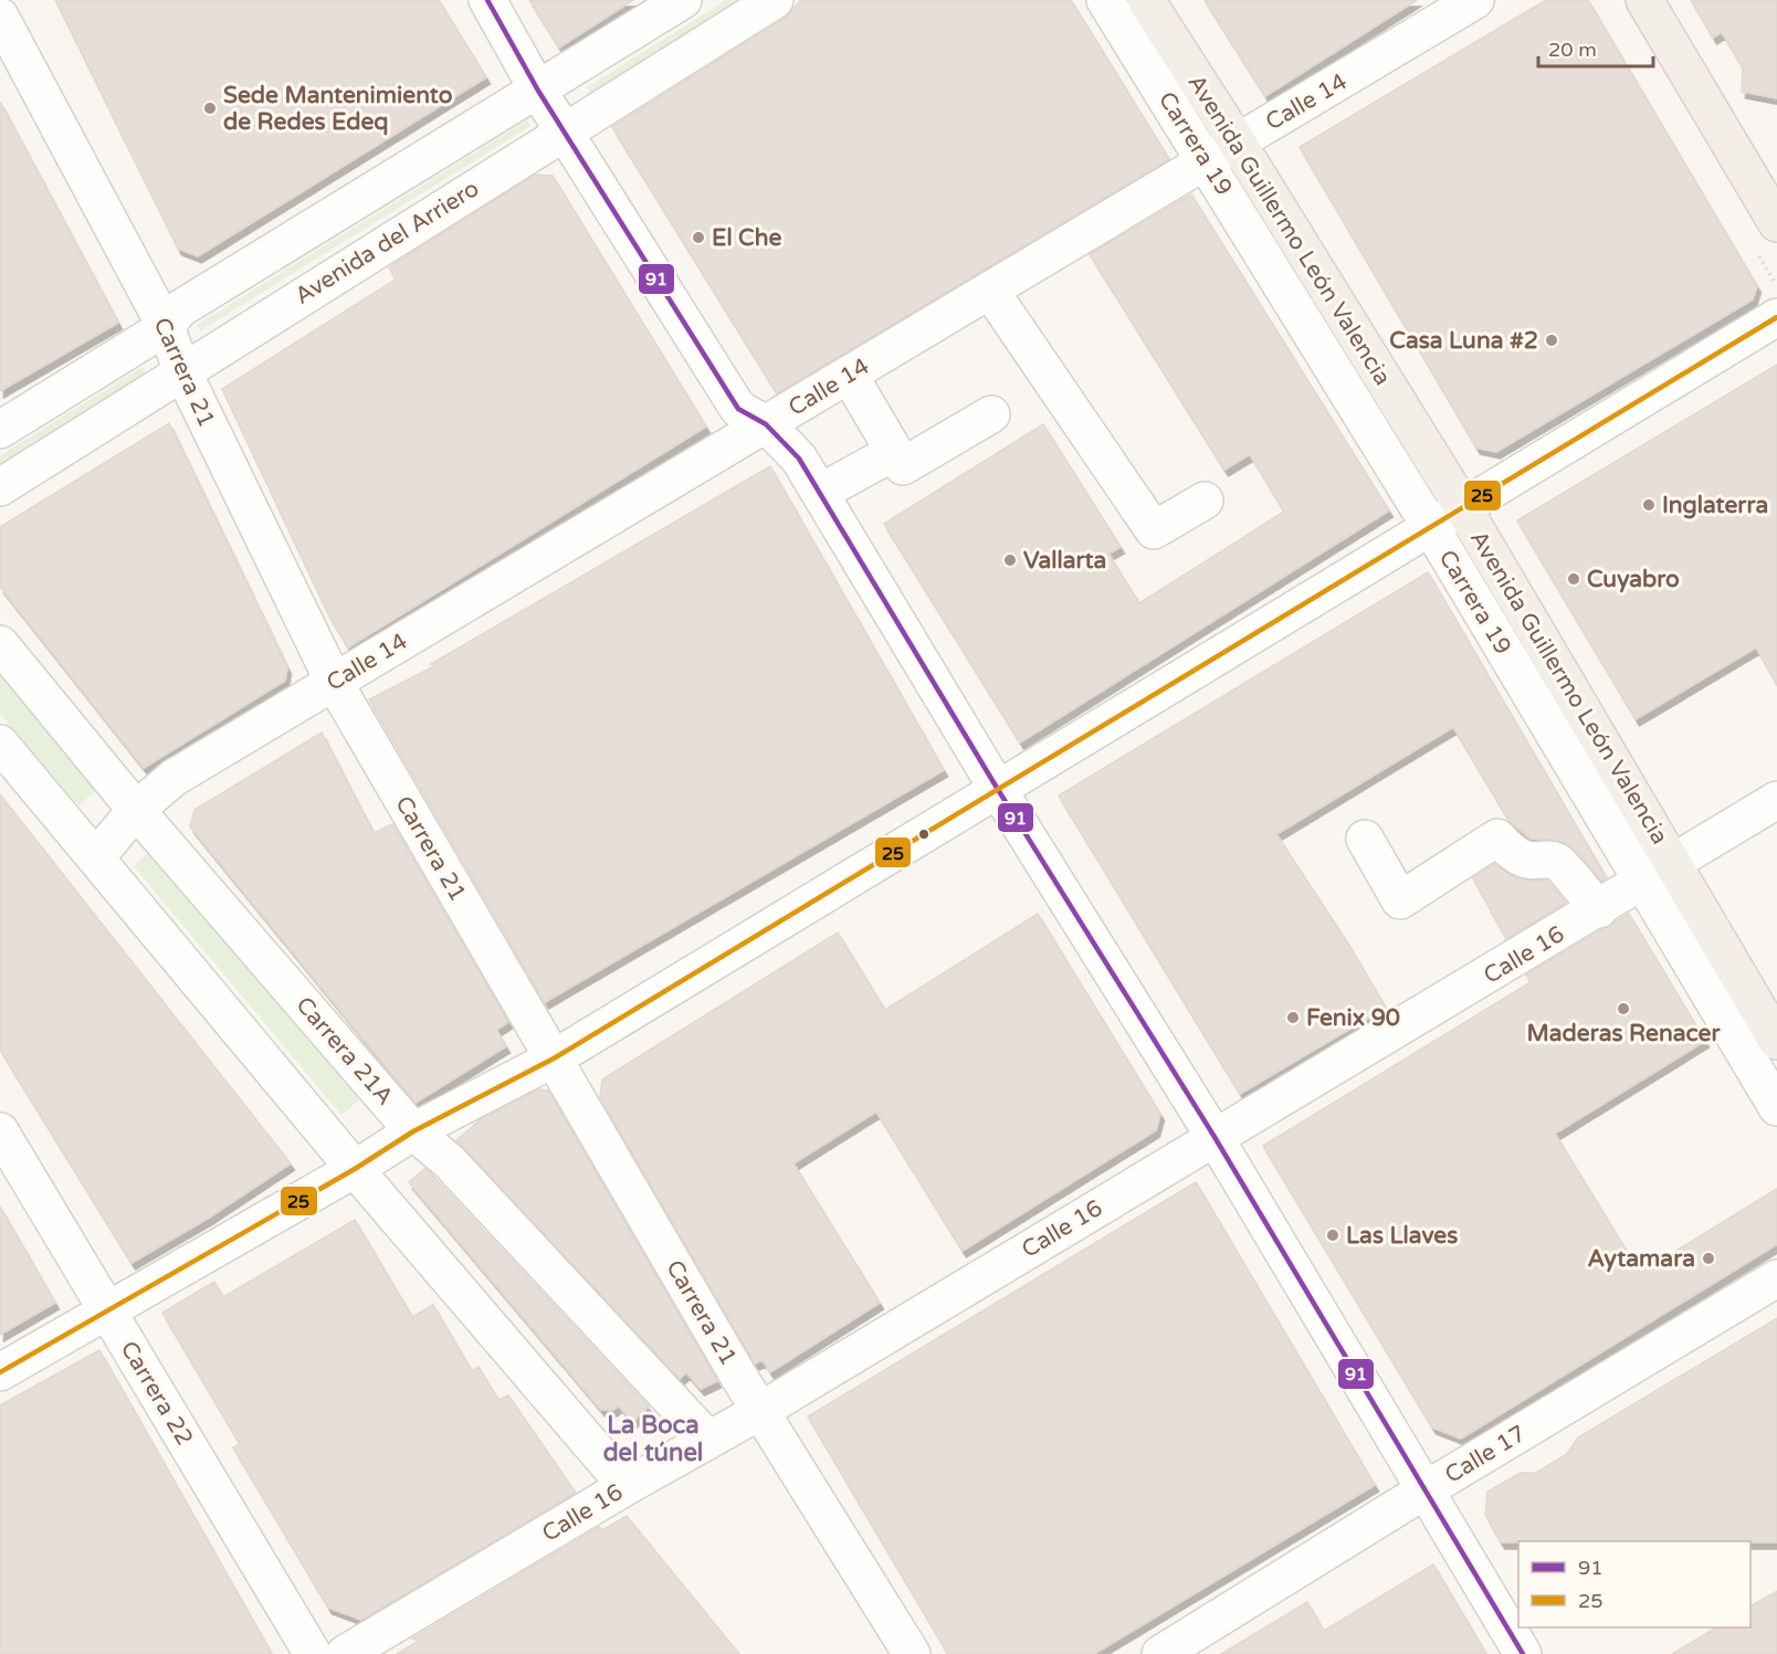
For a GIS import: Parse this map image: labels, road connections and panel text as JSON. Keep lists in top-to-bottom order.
{
  "streets": {
    "main road": ["Avenida Guillermo León Valencia"],
    "street": [
      "Calle 14",
      "Carrera 19",
      "Avenida del Arriero",
      "Carrera 21",
      "Calle 16",
      "Carrera 21A",
      "Carrera 22",
      "Calle 17"
    ]
  },
  "crossings": [
    ["Calle 14", "Carrera 19"],
    ["Calle 14", "Avenida Guillermo León Valencia"],
    ["Calle 14", "Carrera 21"],
    ["Calle 14", "Carrera 21A"],
    ["Carrera 19", "Calle 16"],
    ["Avenida Guillermo León Valencia", "Calle 16"],
    ["Avenida del Arriero", "Carrera 21"],
    ["Carrera 21", "Calle 16"],
    ["Calle 16", "Carrera 21A"]
  ],
  "districts": ["La Boca del túnel"],
  "places": [
    "Sede Mantenimiento de Redes Edeq",
    "El Che",
    "Casa Luna #2",
    "Inglaterra",
    "Vallarta",
    "Cuyabro",
    "Maderas Renacer",
    "Fenix 90",
    "Las Llaves",
    "Aytamara"
  ],
  "lines": ["transit line 91", "transit line 25"],
  "legend": ["91", "25"],
  "scale_bar": "20 m"
}
